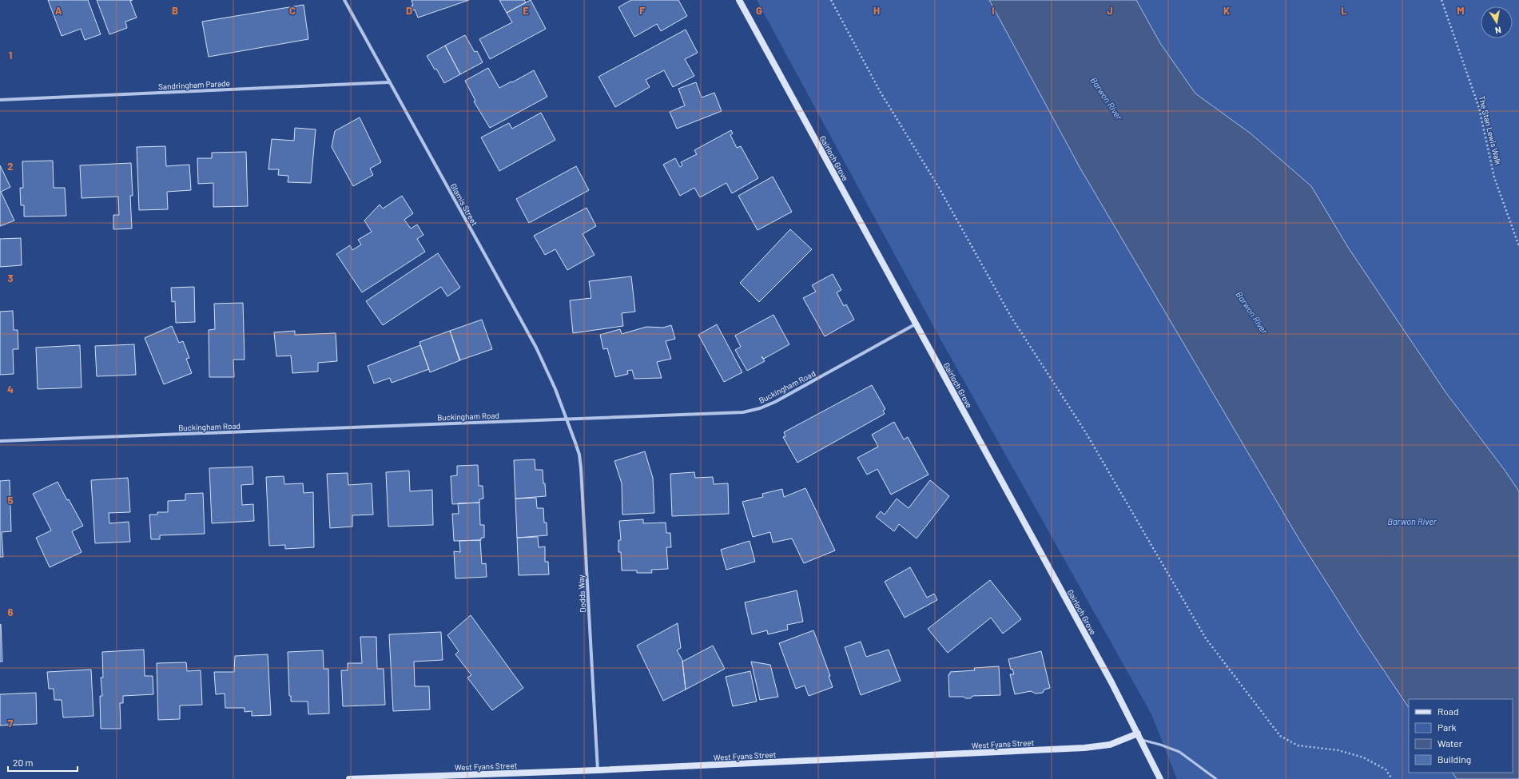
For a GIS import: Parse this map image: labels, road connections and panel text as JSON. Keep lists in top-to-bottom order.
{
  "streets": {
    "street": [
      "Sandringham Parade",
      "Gairloch Grove",
      "Glamis Street",
      "Buckingham Road",
      "Dodds Way",
      "West Fyans Street"
    ],
    "path": ["The Stan Lewis Walk"]
  },
  "crossings": [
    ["Sandringham Parade", "Glamis Street"],
    ["Gairloch Grove", "Buckingham Road"],
    ["Gairloch Grove", "West Fyans Street"],
    ["Glamis Street", "Buckingham Road"],
    ["Glamis Street", "Dodds Way"],
    ["Buckingham Road", "Dodds Way"],
    ["Dodds Way", "West Fyans Street"]
  ],
  "water": ["Barwon River"],
  "legend": [
    "Road",
    "Park",
    "Water",
    "Building"
  ],
  "scale_bar": "20 m",
  "north": "bottom",
  "grid": {
    "columns": [
      "A",
      "B",
      "C",
      "D",
      "E",
      "F",
      "G",
      "H",
      "I",
      "J",
      "K",
      "L",
      "M"
    ],
    "rows": [
      "1",
      "2",
      "3",
      "4",
      "5",
      "6",
      "7"
    ]
  }
}
